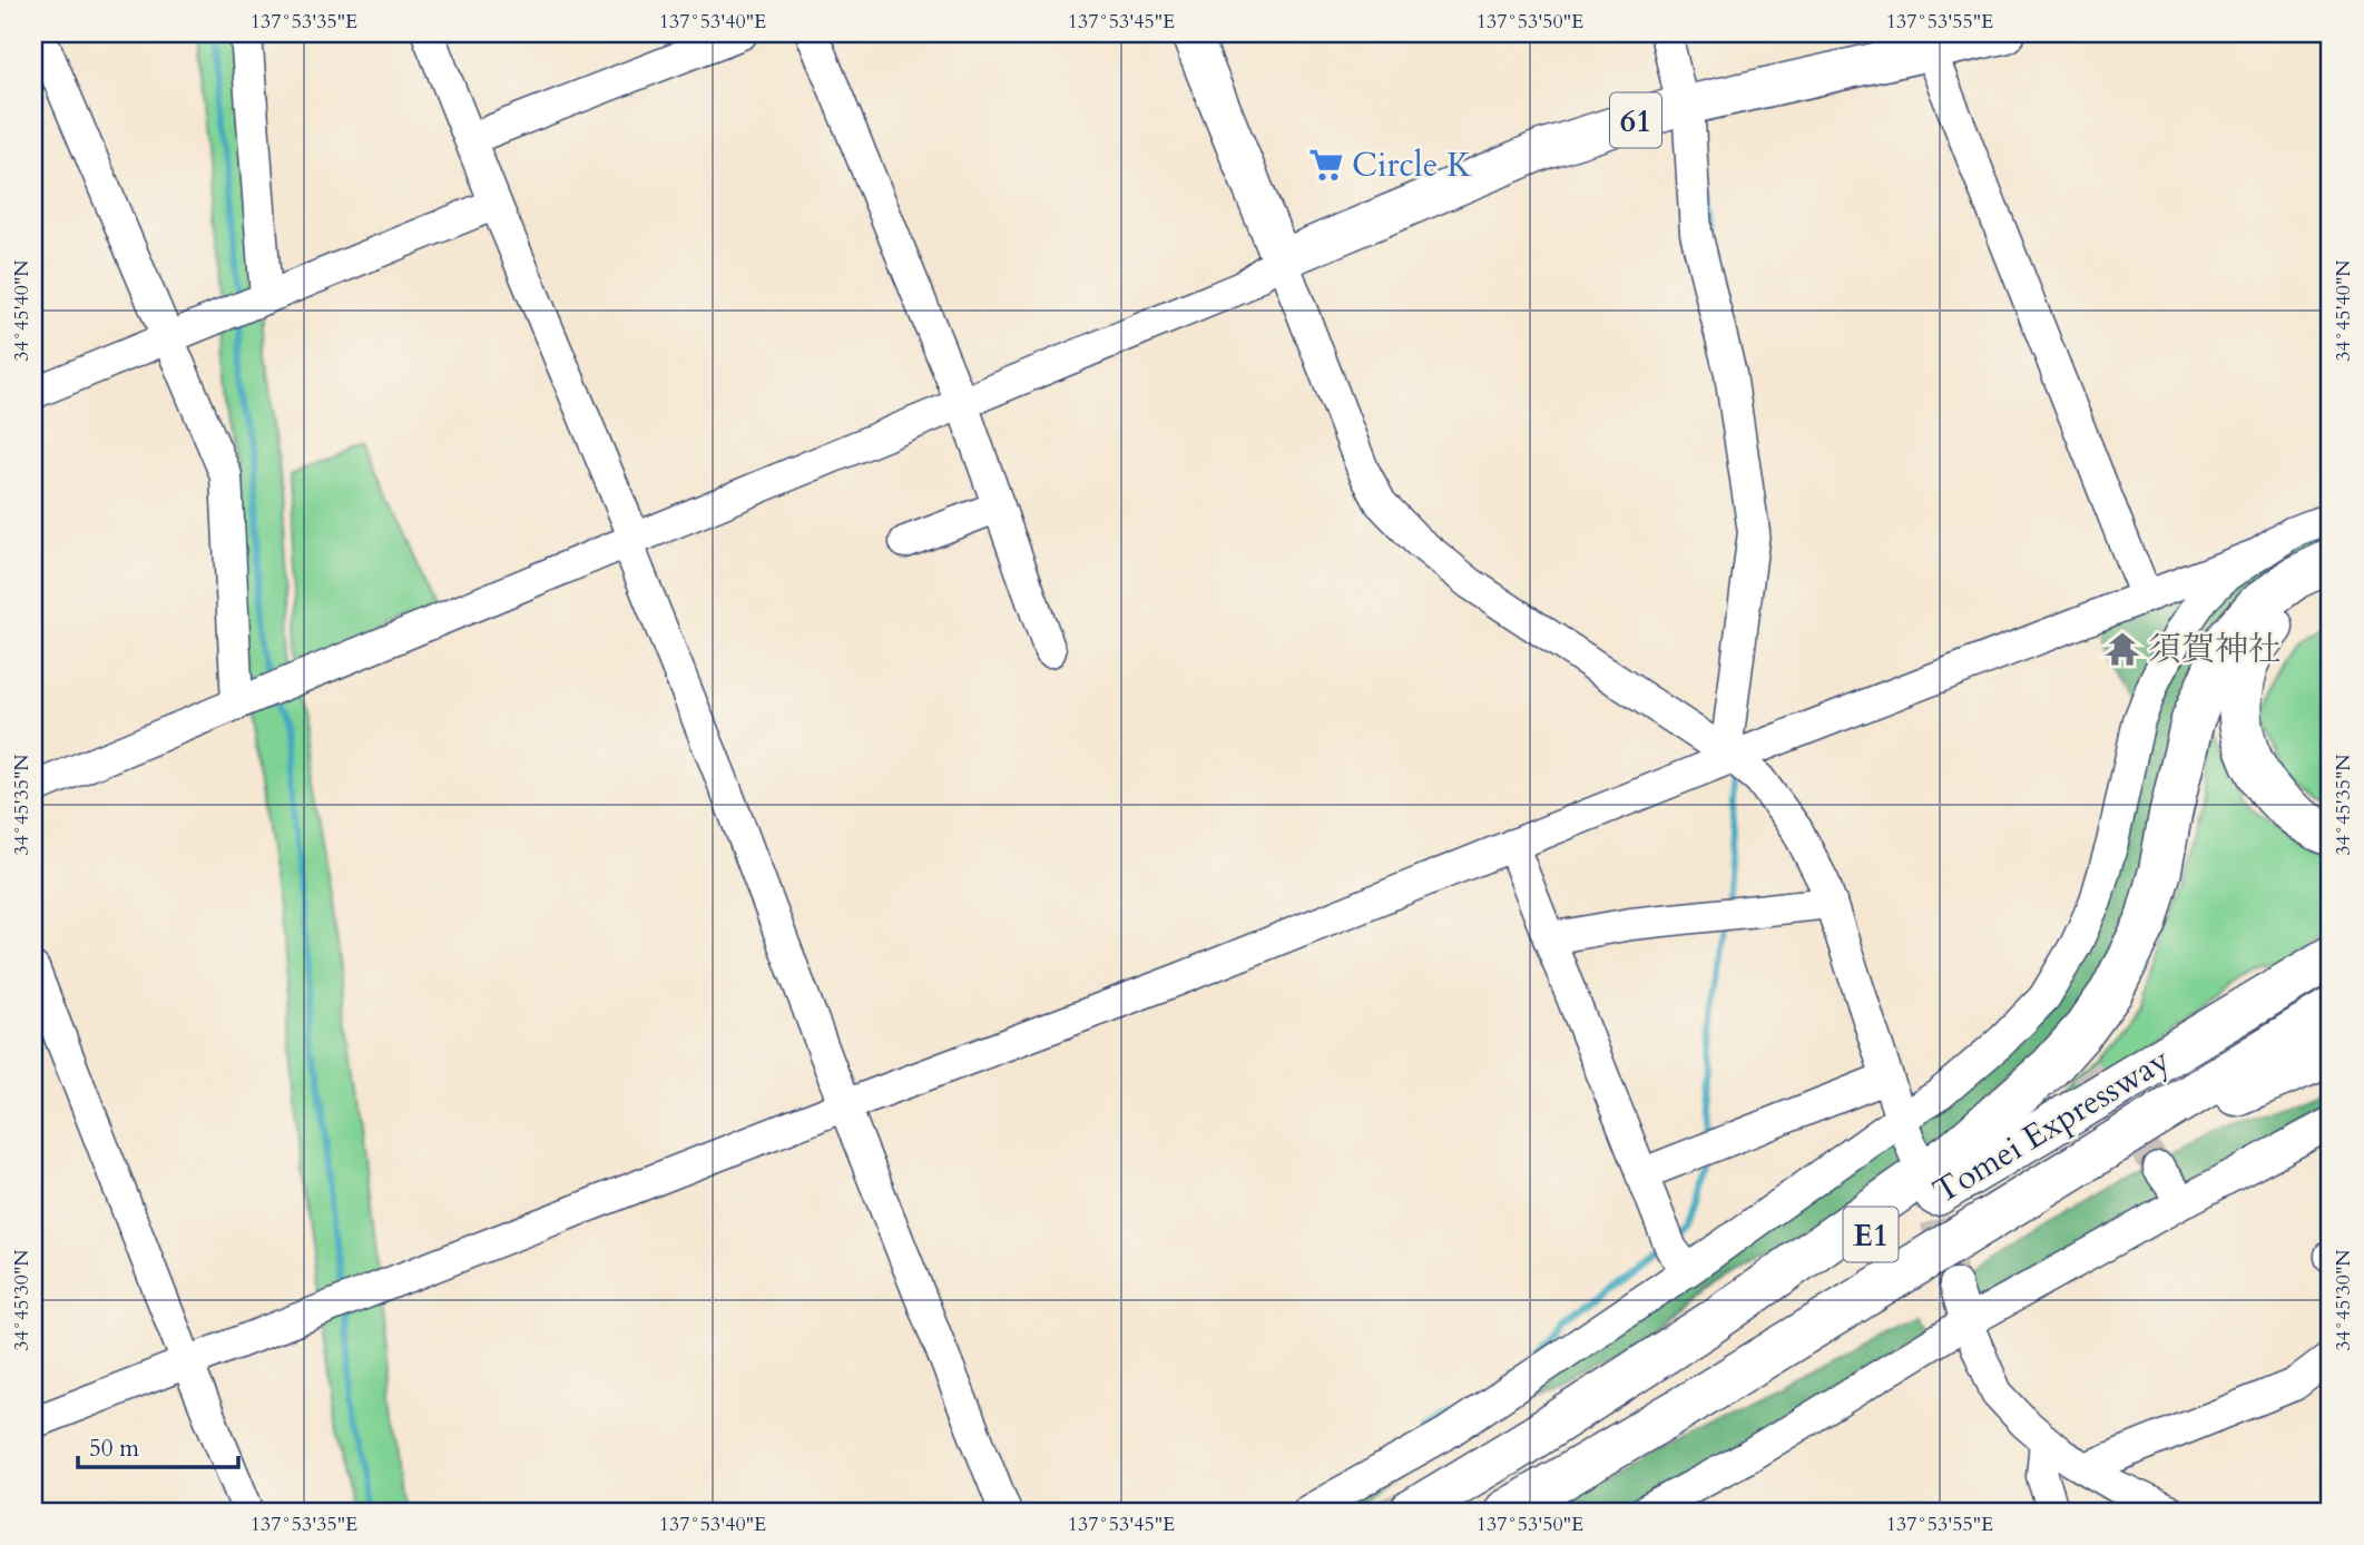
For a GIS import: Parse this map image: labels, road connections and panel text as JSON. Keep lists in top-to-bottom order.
{
  "streets": {
    "highway": ["Tomei Expressway", "E1"],
    "main road": ["61"]
  },
  "places": {
    "supermarket": ["Circle K"],
    "temple": ["須賀神社"]
  },
  "scale_bar": "50 m",
  "coordinates": [
    "137°53'35\"E",
    "137°53'40\"E",
    "137°53'45\"E",
    "137°53'50\"E",
    "137°53'55\"E",
    "34°45'40\"N",
    "34°45'35\"N",
    "34°45'30\"N"
  ]
}
